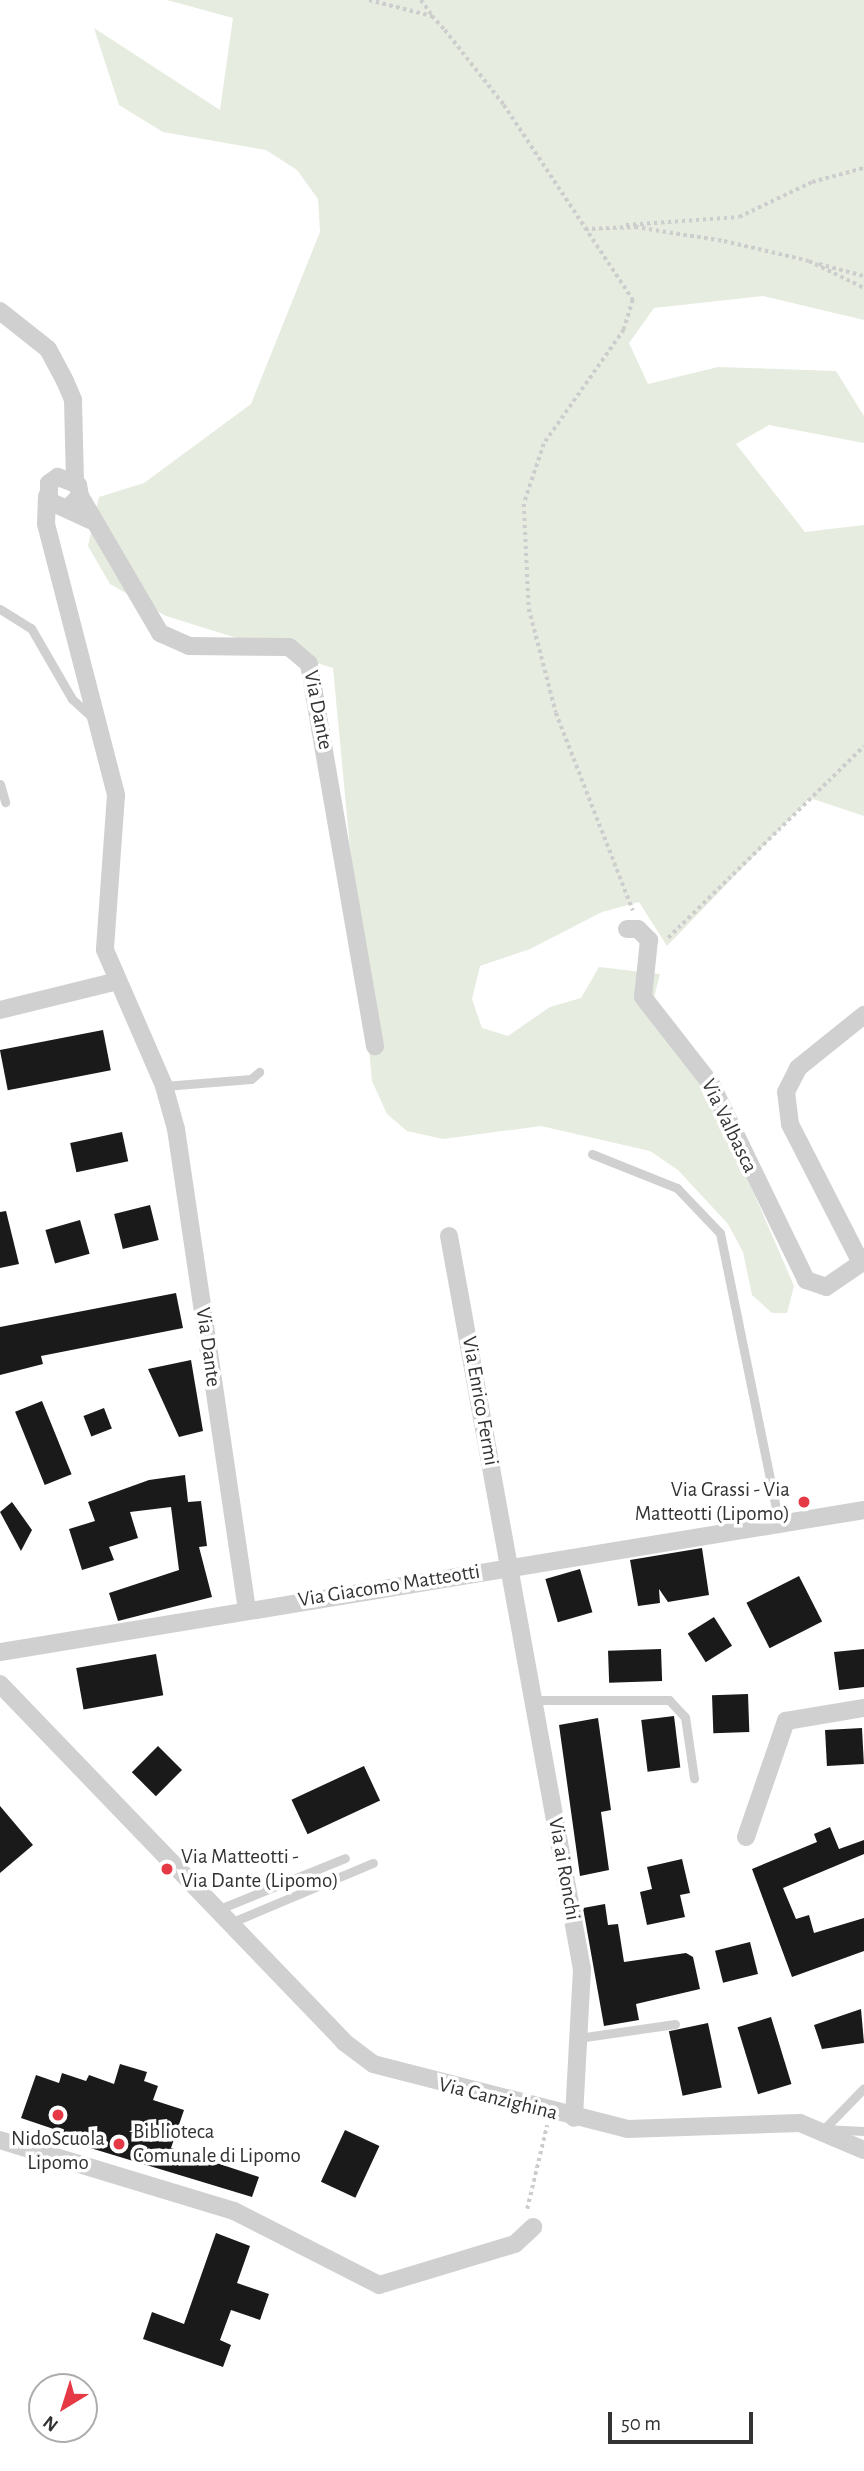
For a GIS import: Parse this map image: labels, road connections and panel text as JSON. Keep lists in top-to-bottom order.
{
  "streets": {
    "street": [
      "Via Dante",
      "Via Valbasca",
      "Via Enrico Fermi",
      "Via Giacomo Matteotti",
      "Via ai Ronchi",
      "Via Canzighina"
    ]
  },
  "crossings": [
    ["Via Dante", "Via Giacomo Matteotti"],
    ["Via Enrico Fermi", "Via Giacomo Matteotti"],
    ["Via Enrico Fermi", "Via ai Ronchi"],
    ["Via Giacomo Matteotti", "Via ai Ronchi"],
    ["Via ai Ronchi", "Via Canzighina"]
  ],
  "places": [
    "Via Grassi - Via Matteotti (Lipomo)",
    "Via Matteotti - Via Dante (Lipomo)",
    "NidoScuola Lipomo",
    "Biblioteca Comunale di Lipomo"
  ],
  "scale_bar": "50 m",
  "north": "bottom left"
}
